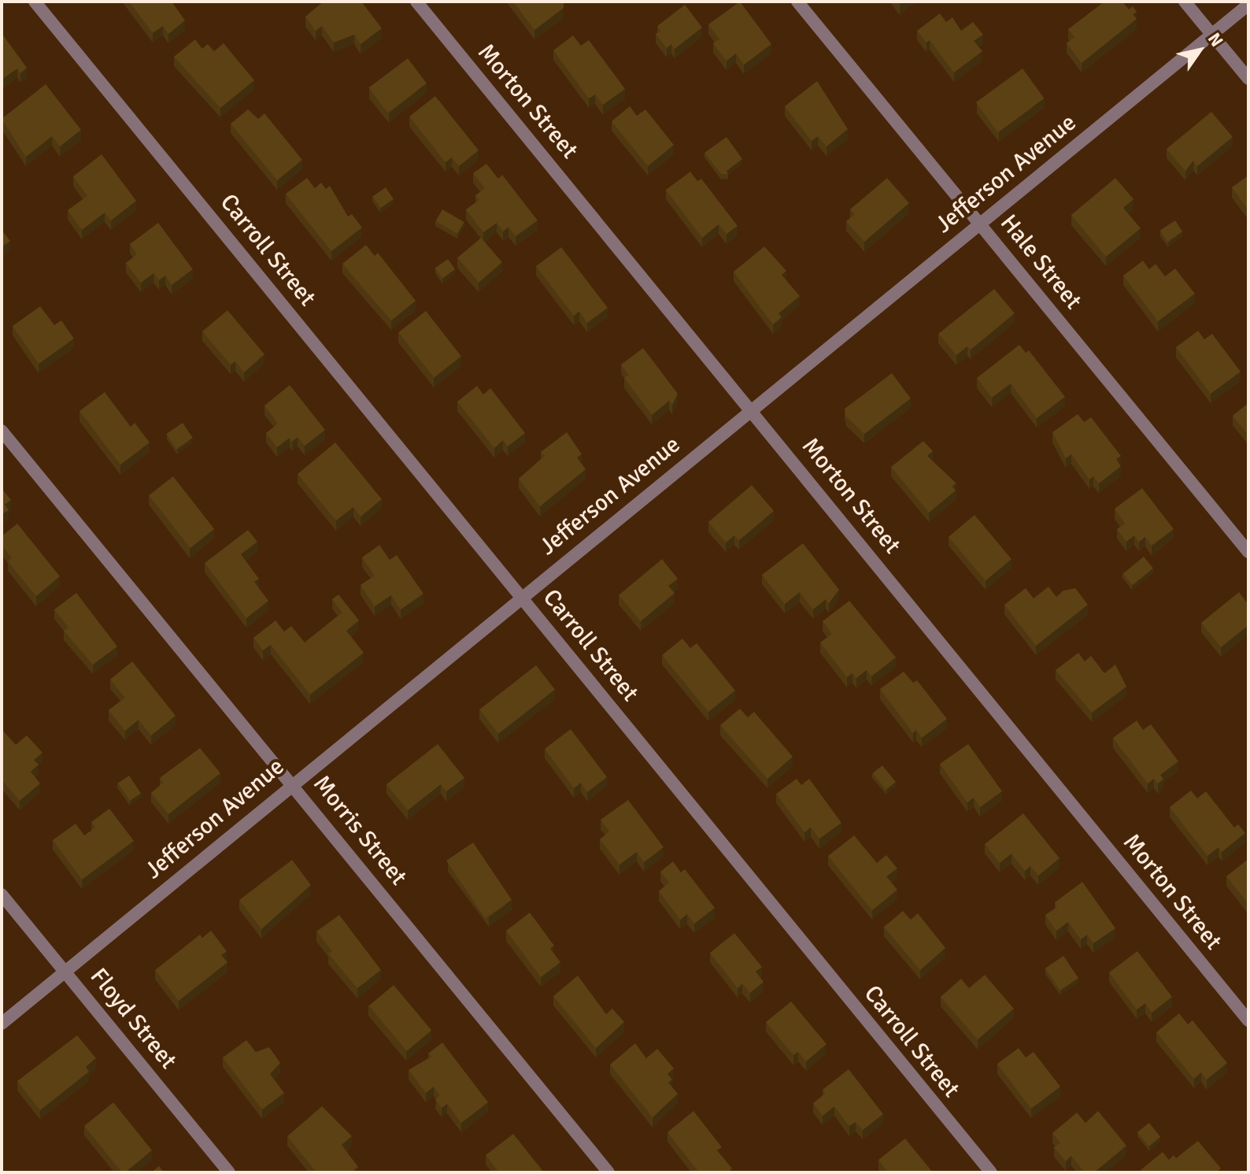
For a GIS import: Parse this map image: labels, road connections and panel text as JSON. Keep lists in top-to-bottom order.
{
  "streets": {
    "street": [
      "Morton Street",
      "Jefferson Avenue",
      "Carroll Street",
      "Hale Street",
      "Morris Street",
      "Floyd Street"
    ]
  },
  "crossings": [
    ["Morton Street", "Jefferson Avenue"],
    ["Jefferson Avenue", "Carroll Street"],
    ["Jefferson Avenue", "Hale Street"],
    ["Jefferson Avenue", "Morris Street"],
    ["Jefferson Avenue", "Floyd Street"]
  ],
  "north": "top right"
}
